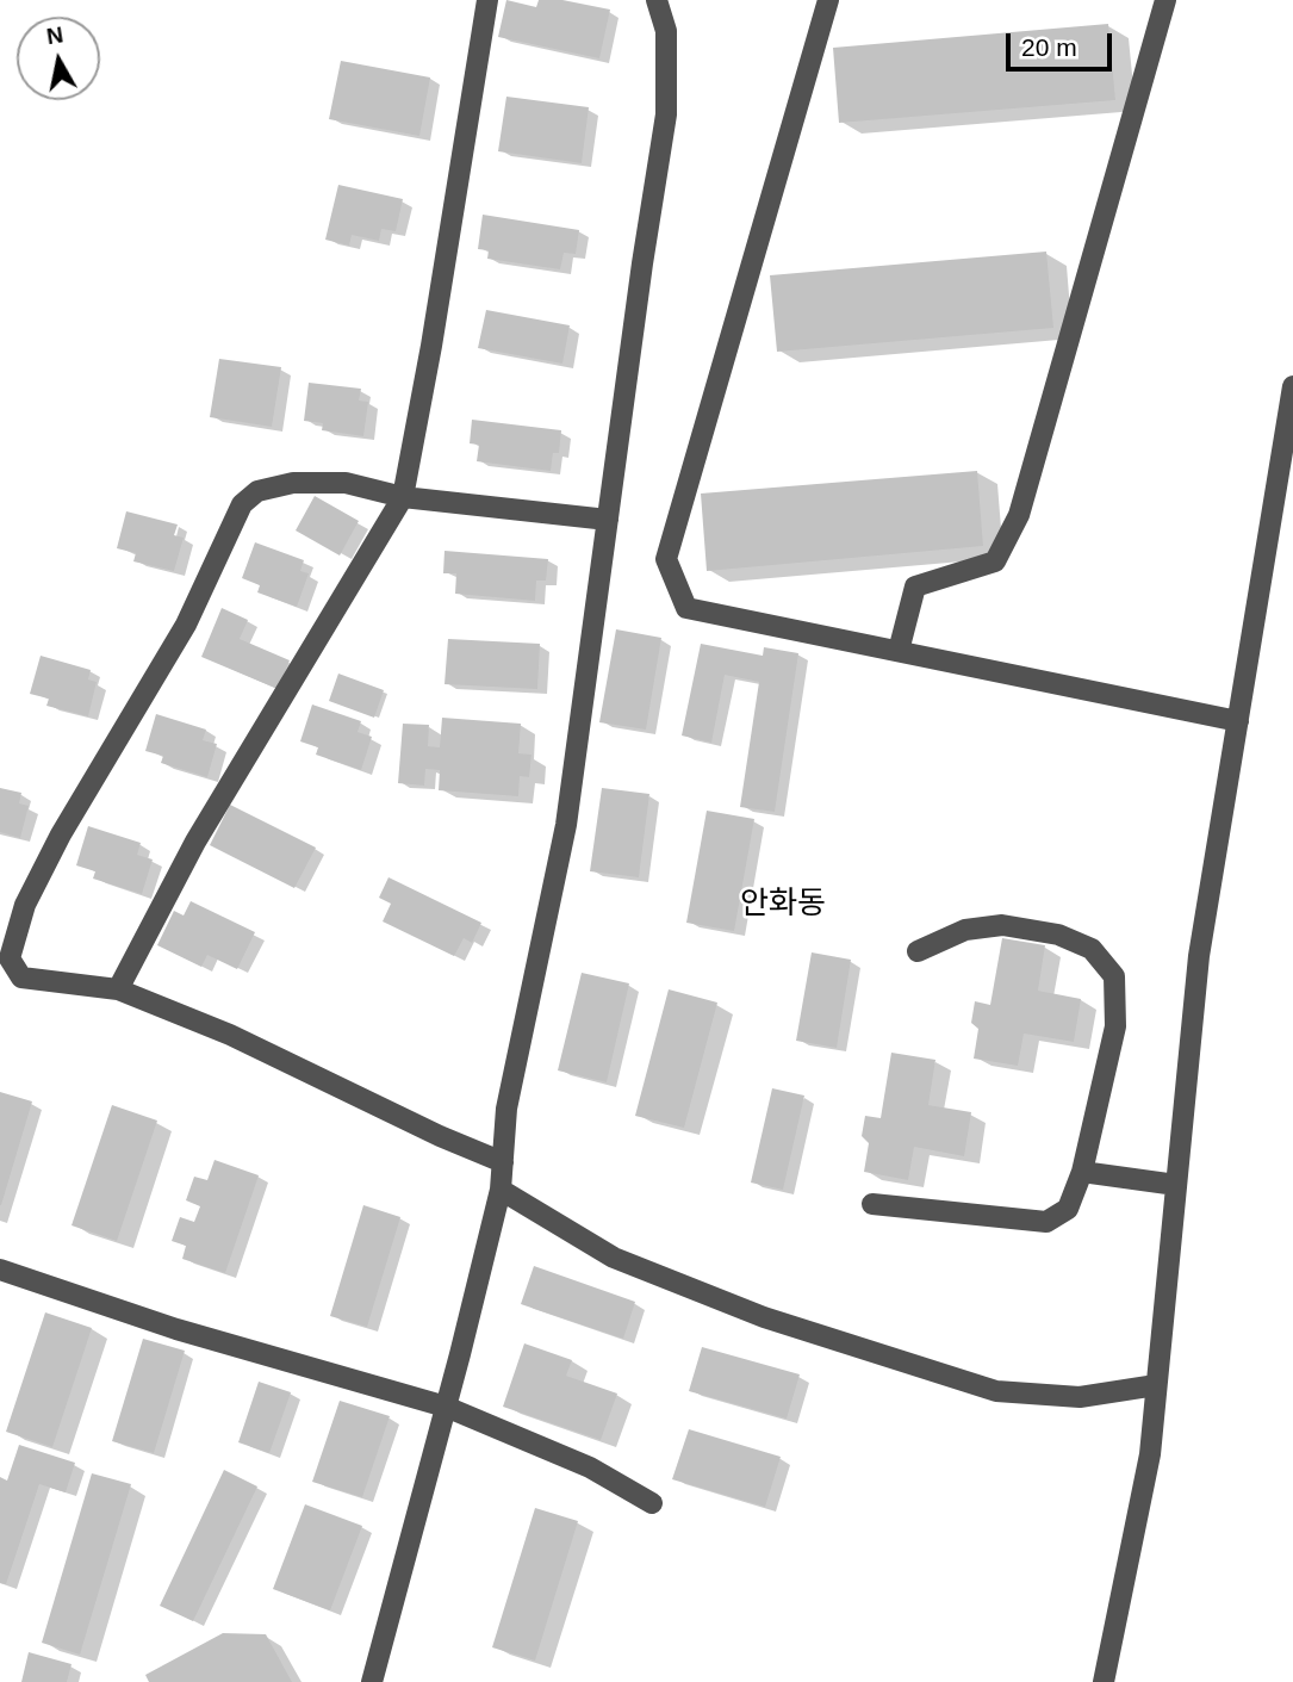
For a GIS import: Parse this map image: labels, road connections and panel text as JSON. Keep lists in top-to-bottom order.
{
  "districts": ["안화동"],
  "scale_bar": "20 m",
  "north": "top"
}
